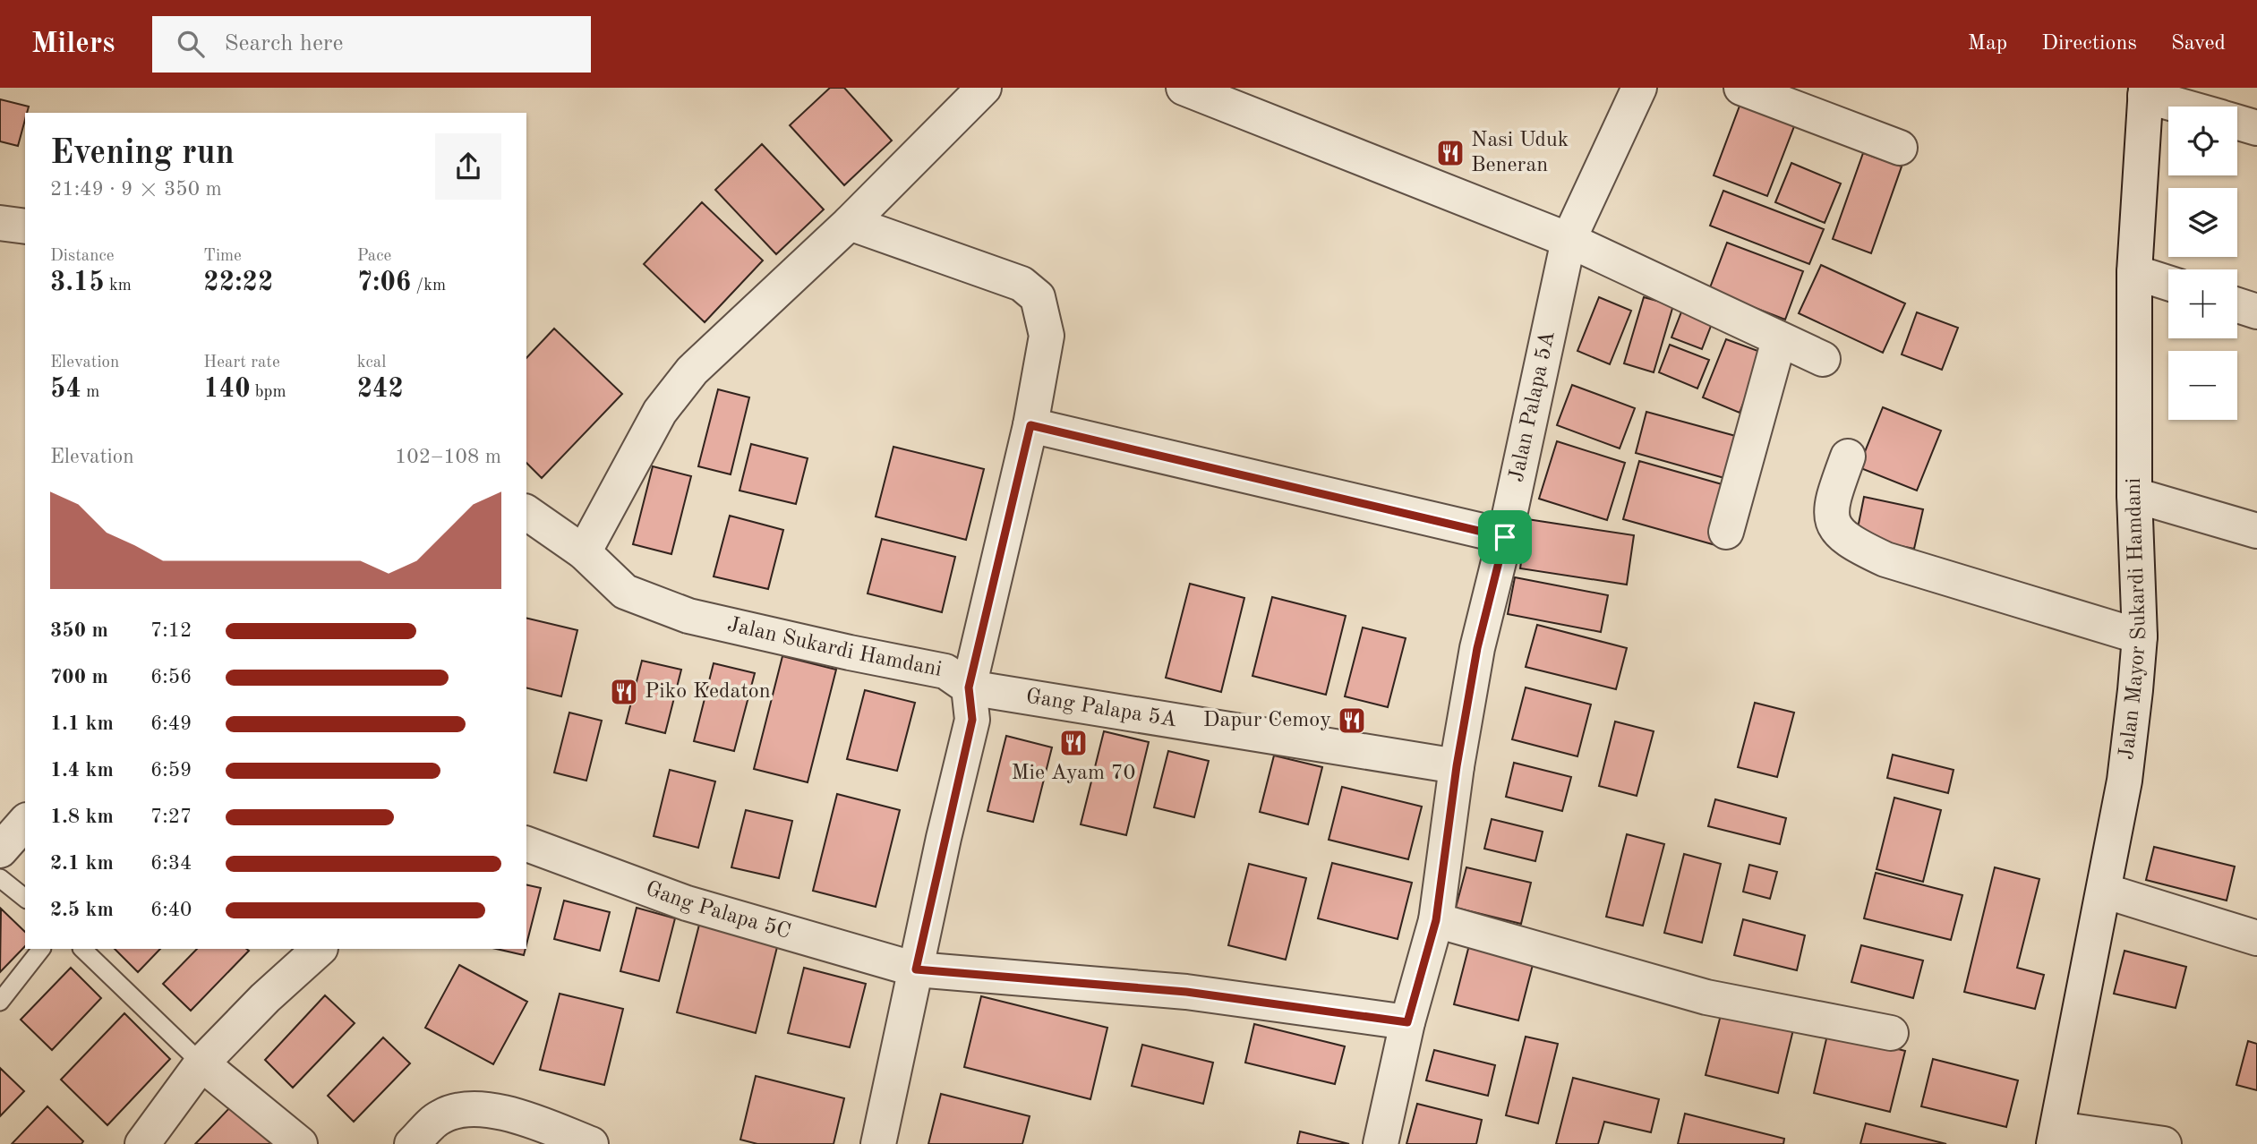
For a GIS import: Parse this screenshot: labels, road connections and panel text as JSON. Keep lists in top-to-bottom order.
{
  "streets": {
    "street": [
      "Jalan Palapa 5A",
      "Jalan Mayor Sukardi Hamdani",
      "Jalan Sukardi Hamdani",
      "Gang Palapa 5A",
      "Gang Palapa 5C"
    ]
  },
  "crossings": [
    ["Jalan Palapa 5A", "Gang Palapa 5A"],
    ["Jalan Palapa 5A", "Gang Palapa 5C"],
    ["Jalan Sukardi Hamdani", "Gang Palapa 5A"],
    ["Jalan Sukardi Hamdani", "Gang Palapa 5C"]
  ],
  "places": {
    "restaurant": [
      "Nasi Uduk Beneran",
      "Piko Kedaton",
      "Dapur Cemoy",
      "Mie Ayam 70"
    ]
  },
  "page": {
    "header": "Milers",
    "search": "Search here",
    "nav": ["Map", "Directions", "Saved"],
    "map_buttons": ["+", "−"],
    "heading": ["Evening run", "21:49 · 9 × 350 m"],
    "stats": [
      ["Distance", "3.15 km"],
      ["Time", "22:22"],
      ["Pace", "7:06 /km"],
      ["Elevation", "54 m"],
      ["Heart rate", "140 bpm"],
      ["kcal", "242"]
    ],
    "chart": ["Elevation", "102–108 m"],
    "list": [
      {
        "name": "350 m",
        "note": "7:12"
      },
      {
        "name": "700 m",
        "note": "6:56"
      },
      {
        "name": "1.1 km",
        "note": "6:49"
      },
      {
        "name": "1.4 km",
        "note": "6:59"
      },
      {
        "name": "1.8 km",
        "note": "7:27"
      },
      {
        "name": "2.1 km",
        "note": "6:34"
      },
      {
        "name": "2.5 km",
        "note": "6:40"
      }
    ]
  }
}
